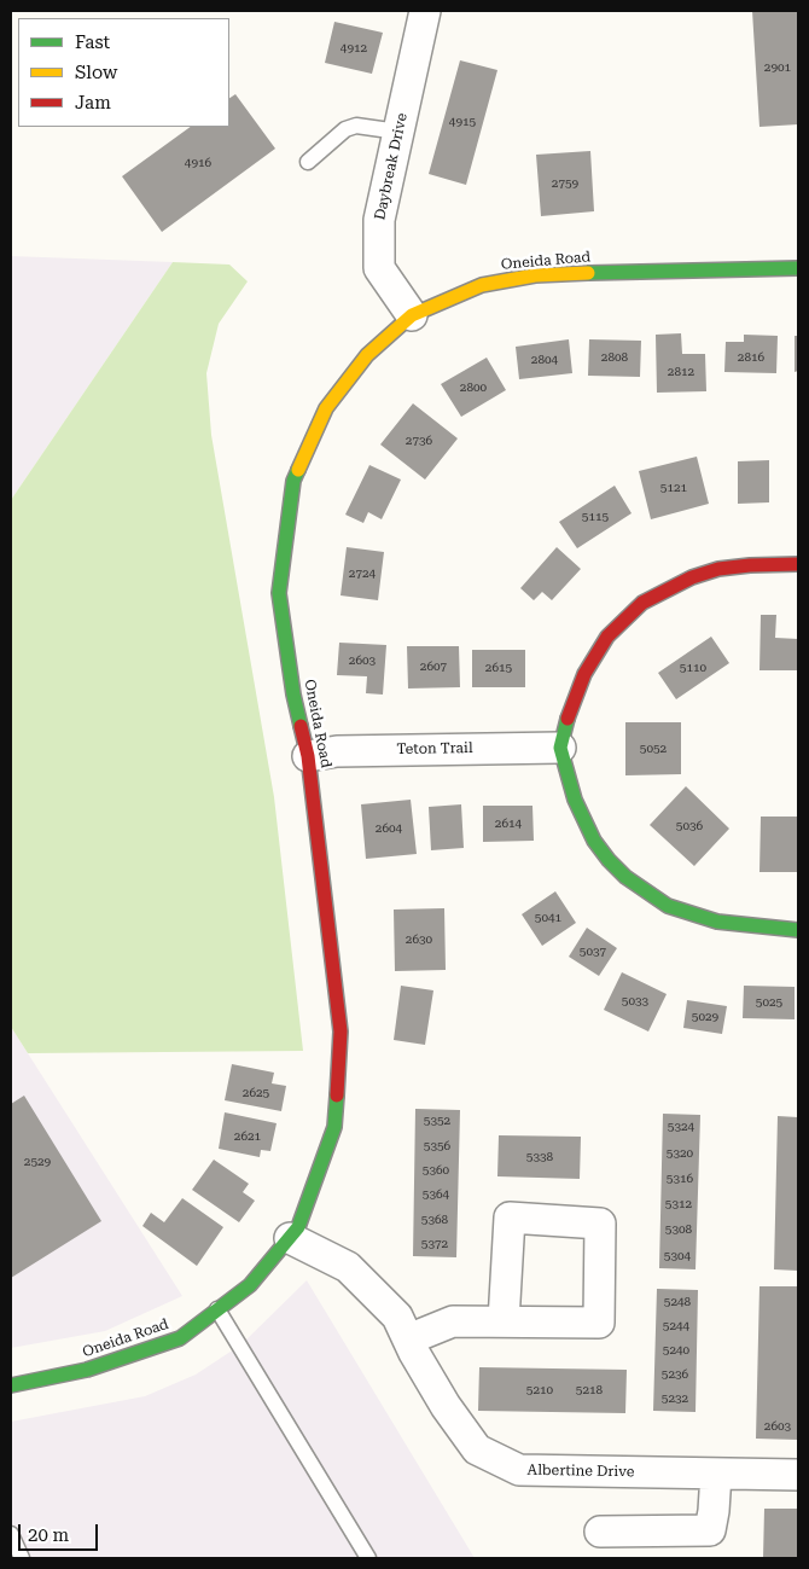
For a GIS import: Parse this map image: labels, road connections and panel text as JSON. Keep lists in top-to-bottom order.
{
  "streets": {
    "street": [
      "Daybreak Drive",
      "Oneida Road",
      "Teton Trail",
      "Albertine Drive"
    ]
  },
  "crossings": [
    ["Daybreak Drive", "Oneida Road"],
    ["Oneida Road", "Teton Trail"],
    ["Oneida Road", "Albertine Drive"]
  ],
  "house_numbers": [
    "4912",
    "2901",
    "4915",
    "4916",
    "2759",
    "2808",
    "2816",
    "2804",
    "2812",
    "2800",
    "2736",
    "5121",
    "5115",
    "2724",
    "2603",
    "2607",
    "2615",
    "5110",
    "5052",
    "2614",
    "5036",
    "2604",
    "5041",
    "2630",
    "5037",
    "5033",
    "5025",
    "5029",
    "2625",
    "5352",
    "5324",
    "2621",
    "5356",
    "5320",
    "5338",
    "2529",
    "5360",
    "5316",
    "5364",
    "5312",
    "5368",
    "5308",
    "5372",
    "5304",
    "5248",
    "5244",
    "5240",
    "5236",
    "5210",
    "5218",
    "5232",
    "2603"
  ],
  "legend": ["Fast", "Slow", "Jam"],
  "scale_bar": "20 m"
}
